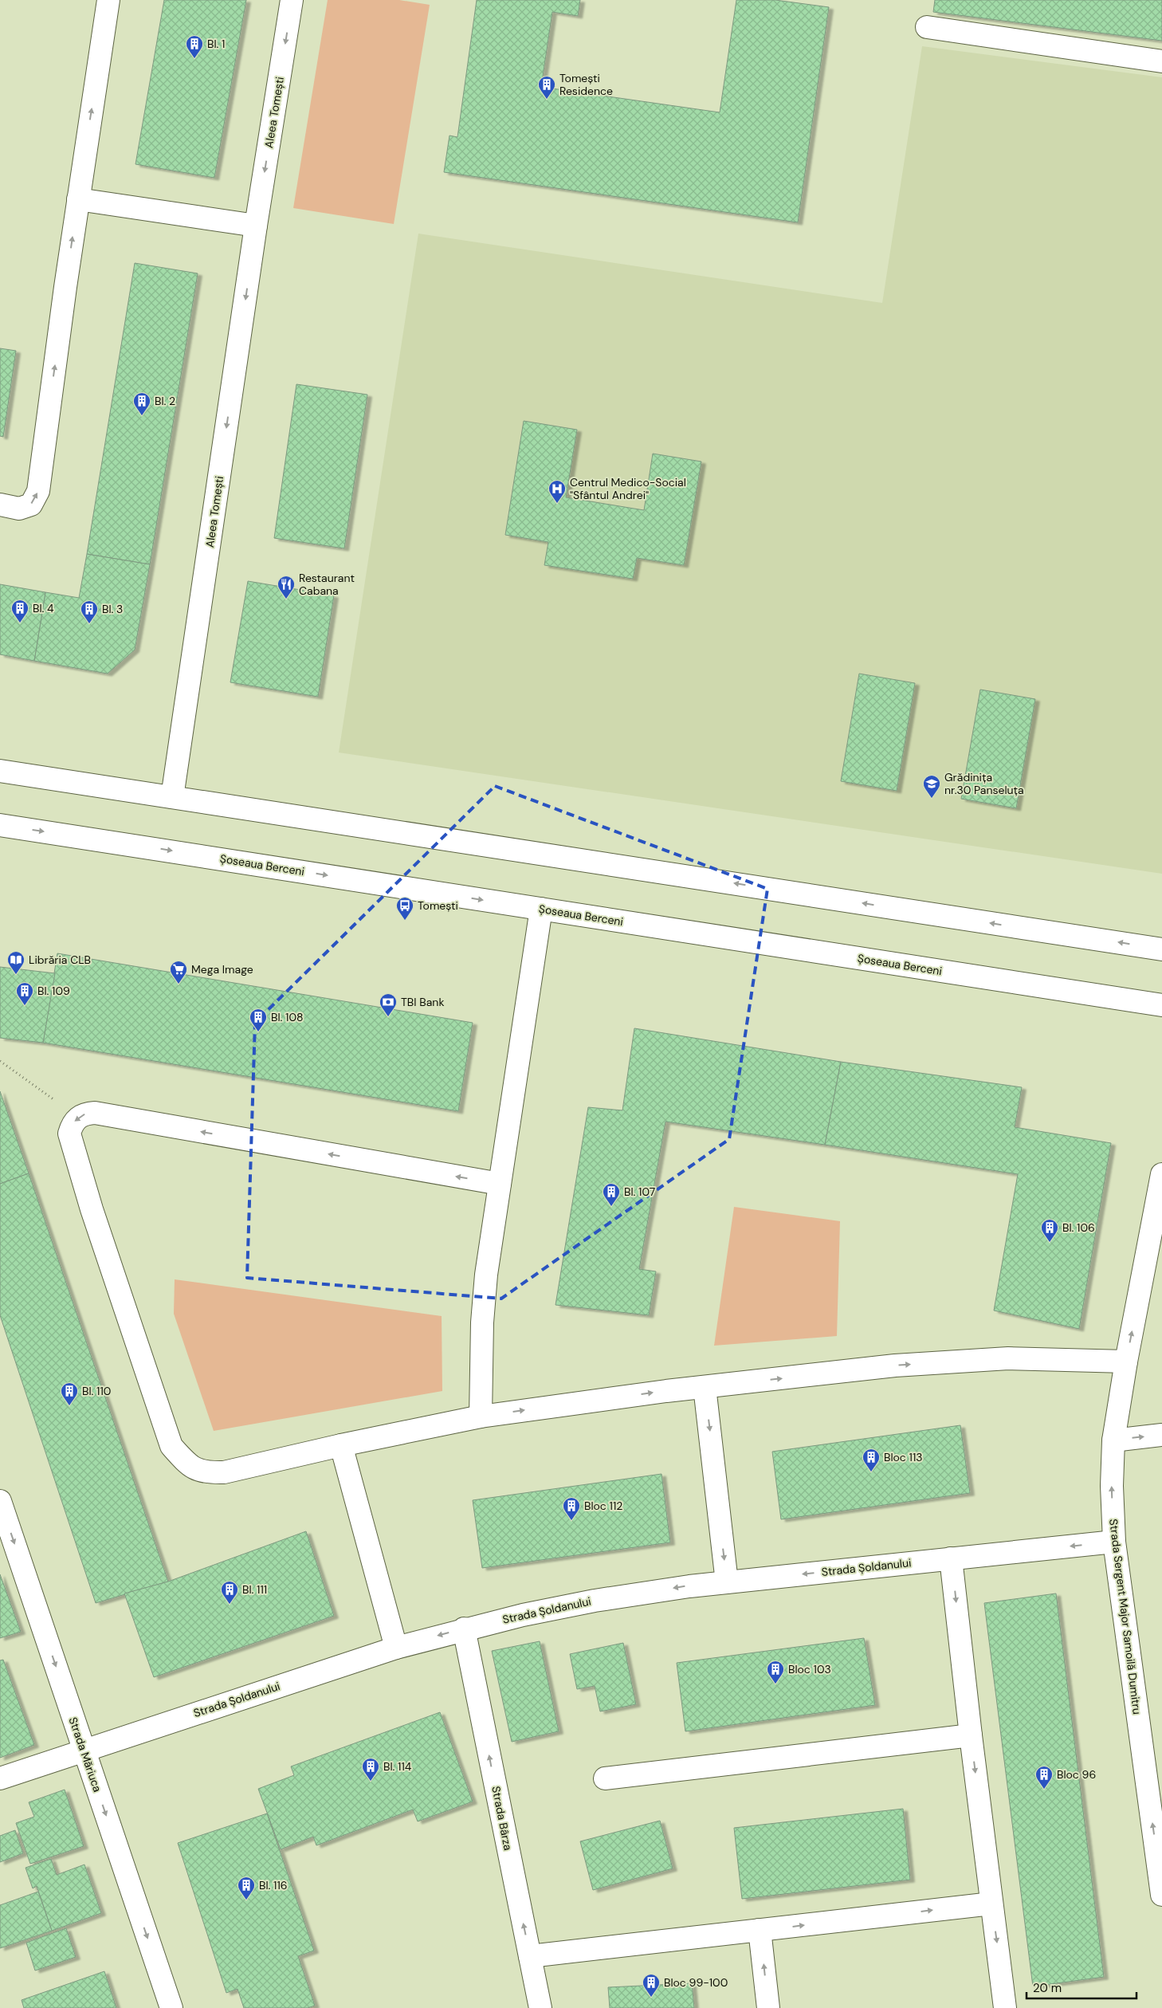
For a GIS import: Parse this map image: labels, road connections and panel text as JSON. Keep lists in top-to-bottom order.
{
  "streets": {
    "street": [
      "Aleea Tomești",
      "Șoseaua Berceni",
      "Strada Șoldanului",
      "Strada Sergent Major Samoilă Dumitru",
      "Strada Măriuca",
      "Strada Bârza"
    ]
  },
  "crossings": [
    ["Strada Șoldanului", "Strada Sergent Major Samoilă Dumitru"],
    ["Strada Șoldanului", "Strada Măriuca"],
    ["Strada Șoldanului", "Strada Bârza"]
  ],
  "one_way": ["Strada Măriuca", "Strada Bârza"],
  "places": {
    "building": [
      "Bl. 1",
      "Tomești Residence",
      "Bl. 2",
      "Bl. 4",
      "Bl. 3",
      "Bl. 109",
      "Bl. 108",
      "Bl. 107",
      "Bl. 106",
      "Bl. 110",
      "Bloc 113",
      "Bloc 112",
      "Bl. 111",
      "Bloc 103",
      "Bl. 114",
      "Bloc 96",
      "Bl. 116",
      "Bloc 99-100"
    ],
    "hospital": ["Centrul Medico-Social \"Sfântul Andrei\""],
    "restaurant": ["Restaurant Cabana"],
    "school or university": ["Grădinița nr.30 Panseluța"],
    "bus stop": ["Tomești"],
    "library": ["Librăria CLB"],
    "supermarket": ["Mega Image"],
    "bank": ["TBI Bank"]
  },
  "scale_bar": "20 m"
}
